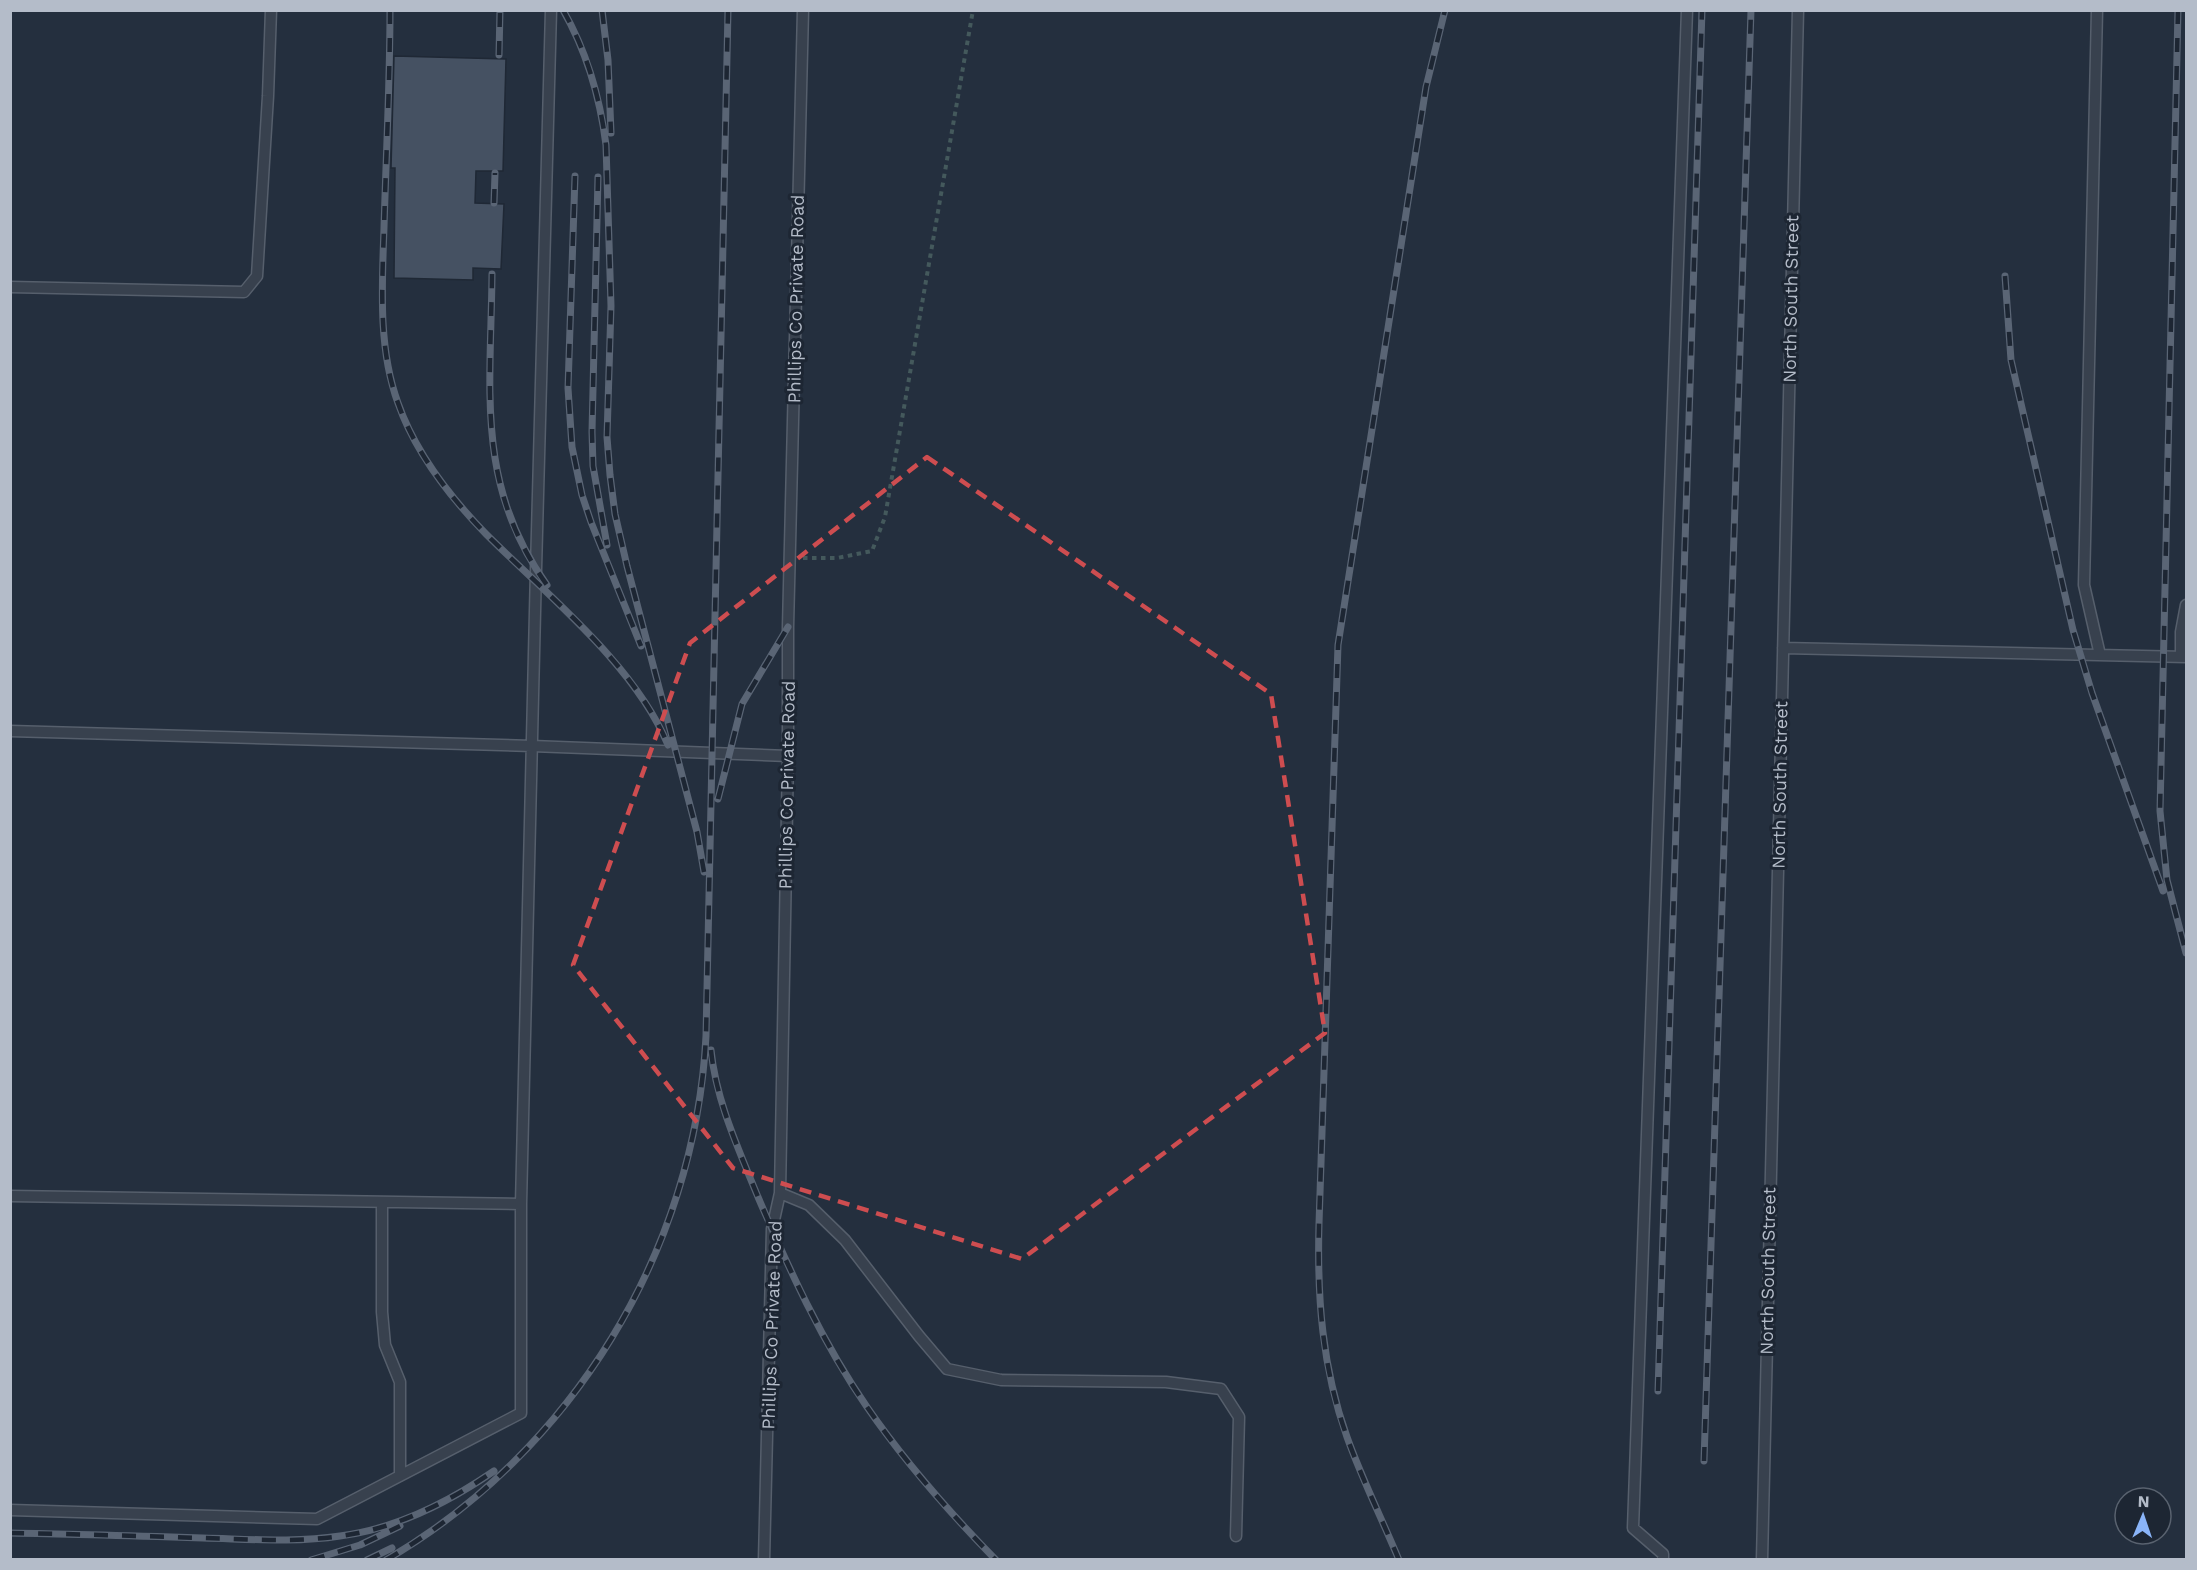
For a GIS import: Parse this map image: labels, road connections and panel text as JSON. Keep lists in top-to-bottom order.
{
  "streets": {
    "lane": ["Phillips Co Private Road", "North South Street"]
  },
  "north": "top"
}
